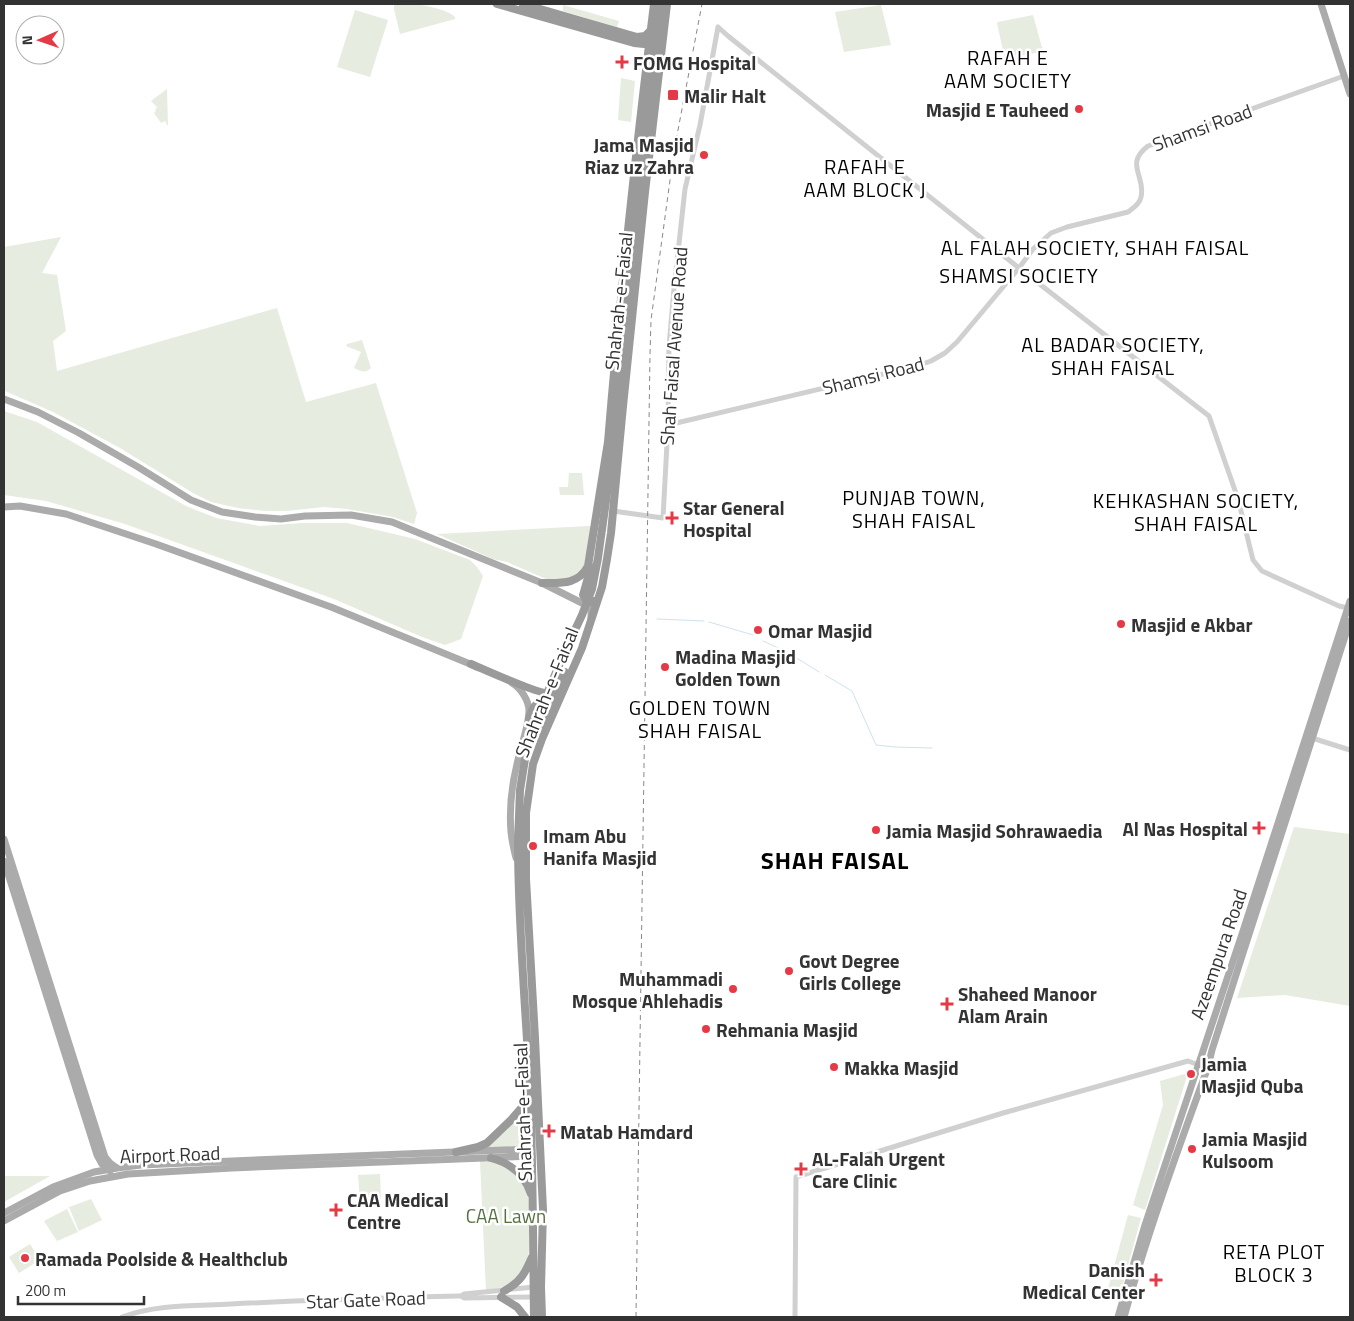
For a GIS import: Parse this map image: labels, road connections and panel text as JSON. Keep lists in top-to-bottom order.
{
  "streets": {
    "highway": ["Shahrah-e-Faisal"],
    "main road": ["Azeempura Road", "Airport Road"],
    "street": ["Shamsi Road", "Shah Faisal Avenue Road", "Star Gate Road"]
  },
  "crossings": [
    ["Shamsi Road", "Shah Faisal Avenue Road"],
    ["Shahrah-e-Faisal", "Shah Faisal Avenue Road"],
    ["Shahrah-e-Faisal", "Airport Road"],
    ["Shahrah-e-Faisal", "Star Gate Road"]
  ],
  "districts": [
    "RAFAH E AAM SOCIETY",
    "RAFAH E AAM BLOCK J",
    "AL FALAH SOCIETY, SHAH FAISAL",
    "SHAMSI SOCIETY",
    "AL BADAR SOCIETY, SHAH FAISAL",
    "PUNJAB TOWN, SHAH FAISAL",
    "KEHKASHAN SOCIETY, SHAH FAISAL",
    "GOLDEN TOWN SHAH FAISAL",
    "SHAH FAISAL",
    "RETA PLOT BLOCK 3"
  ],
  "parks": ["CAA Lawn"],
  "places": {
    "health": [
      "FOMG Hospital",
      "Star General Hospital",
      "Al Nas Hospital",
      "Shaheed Manoor Alam Arain",
      "Matab Hamdard",
      "AL-Falah Urgent Care Clinic",
      "CAA Medical Centre",
      "Danish Medical Center"
    ],
    "transit": ["Malir Halt"],
    "other": [
      "Masjid E Tauheed",
      "Jama Masjid Riaz uz Zahra",
      "Masjid e Akbar",
      "Omar Masjid",
      "Madina Masjid Golden Town",
      "Jamia Masjid Sohrawaedia",
      "Imam Abu Hanifa Masjid",
      "Govt Degree Girls College",
      "Muhammadi Mosque Ahlehadis",
      "Rehmania Masjid",
      "Makka Masjid",
      "Jamia Masjid Quba",
      "Jamia Masjid Kulsoom",
      "Ramada Poolside & Healthclub"
    ]
  },
  "scale_bar": "200 m",
  "north": "left"
}
